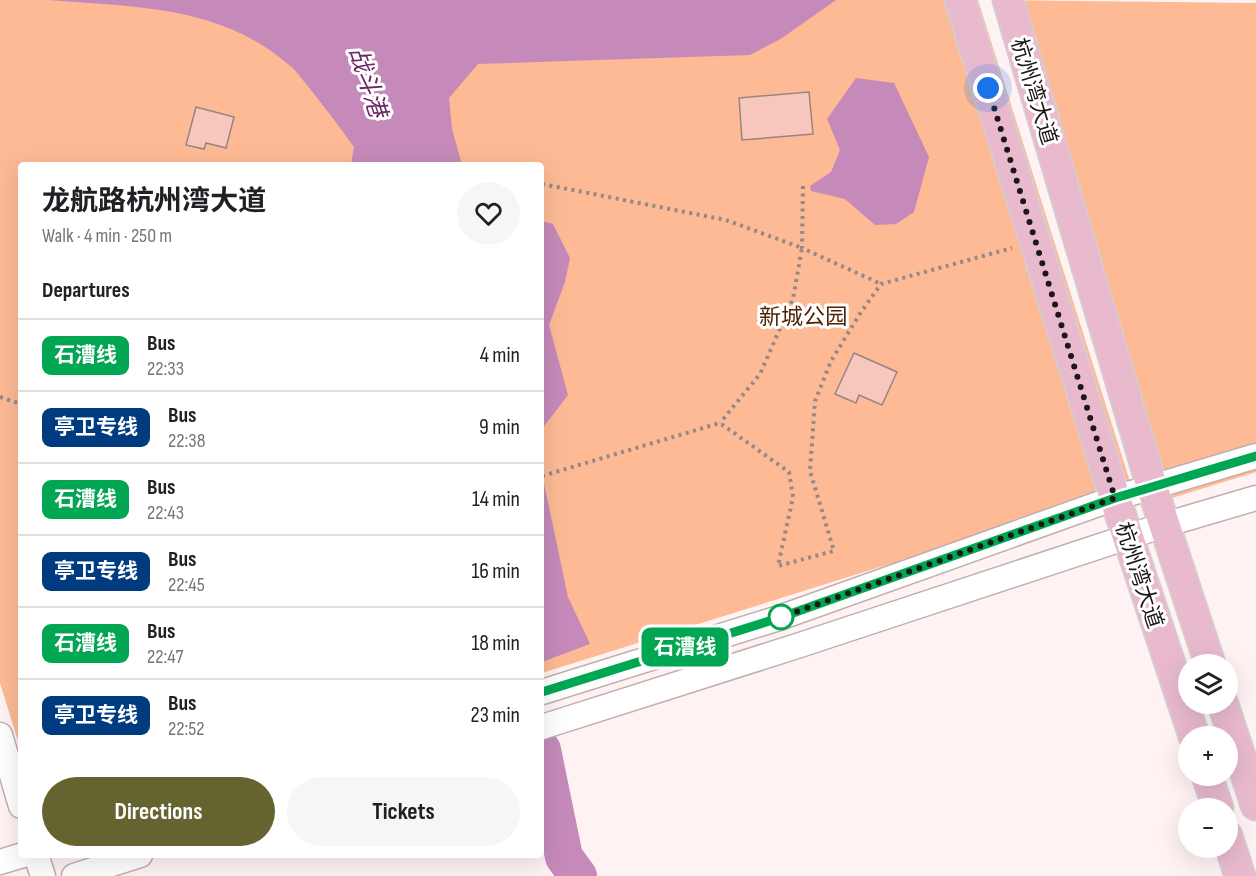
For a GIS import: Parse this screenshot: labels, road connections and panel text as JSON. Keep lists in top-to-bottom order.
{
  "streets": {
    "main road": ["杭州湾大道"]
  },
  "water": ["战斗港"],
  "parks": ["新城公园"],
  "lines": ["bus line 石漕线"],
  "page": {
    "on_map": "石漕线",
    "heading": [
      ["龙航路杭州湾大道", "Walk · 4 min · 250 m"],
      "Departures"
    ],
    "list": [
      {
        "mark": "石漕线",
        "name": "Bus",
        "note": "22:33",
        "value": "4 min"
      },
      {
        "mark": "亭卫专线",
        "name": "Bus",
        "note": "22:38",
        "value": "9 min"
      },
      {
        "mark": "石漕线",
        "name": "Bus",
        "note": "22:43",
        "value": "14 min"
      },
      {
        "mark": "亭卫专线",
        "name": "Bus",
        "note": "22:45",
        "value": "16 min"
      },
      {
        "mark": "石漕线",
        "name": "Bus",
        "note": "22:47",
        "value": "18 min"
      },
      {
        "mark": "亭卫专线",
        "name": "Bus",
        "note": "22:52",
        "value": "23 min"
      }
    ],
    "map_buttons": ["+", "−"],
    "buttons": ["Directions", "Tickets"]
  }
}
